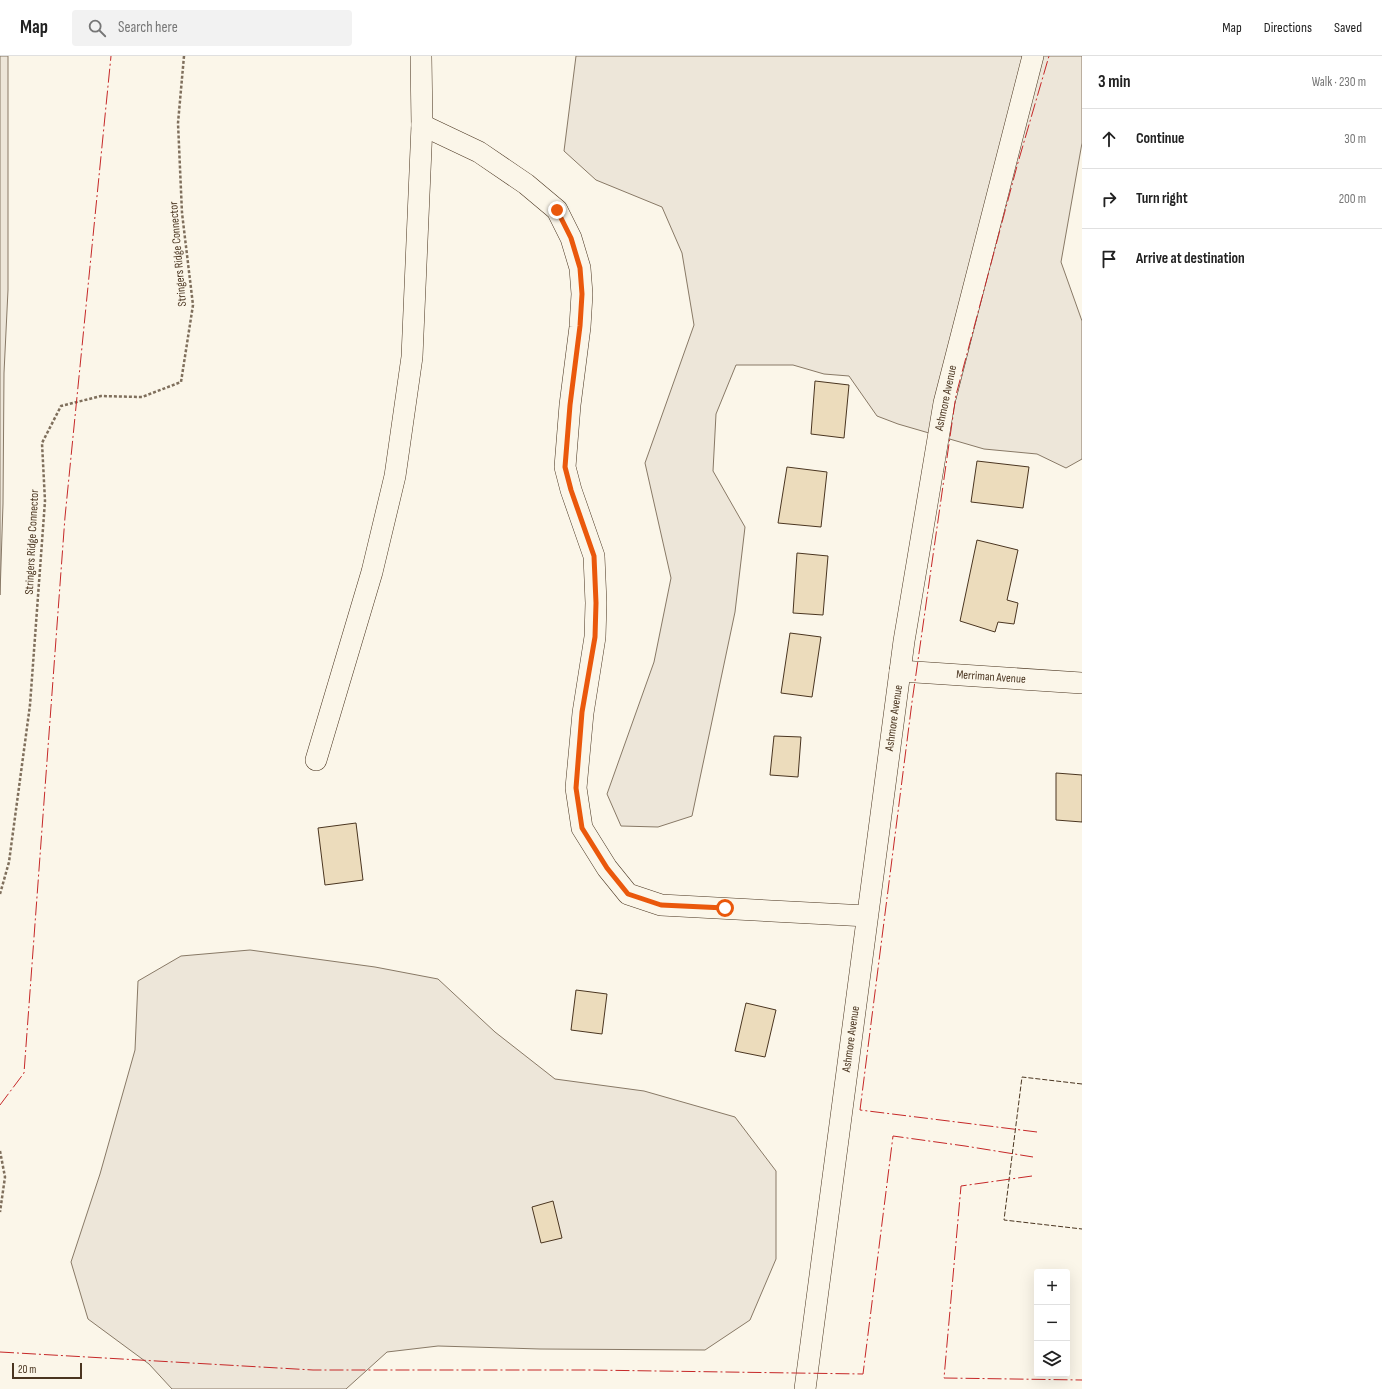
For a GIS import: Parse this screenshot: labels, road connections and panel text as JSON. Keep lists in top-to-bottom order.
{
  "streets": {
    "street": ["Ashmore Avenue", "Merriman Avenue"],
    "path": ["Stringers Ridge Connector"]
  },
  "crossings": [
    ["Ashmore Avenue", "Merriman Avenue"]
  ],
  "scale_bar": "20 m",
  "page": {
    "header": "Map",
    "search": "Search here",
    "nav": ["Map", "Directions", "Saved"],
    "heading": ["3 min", "Walk · 230 m"],
    "list": [
      ["Continue", "30 m"],
      ["Turn right", "200 m"],
      "Arrive at destination"
    ],
    "map_buttons": ["+", "−"],
    "scale": "20 m"
  }
}
